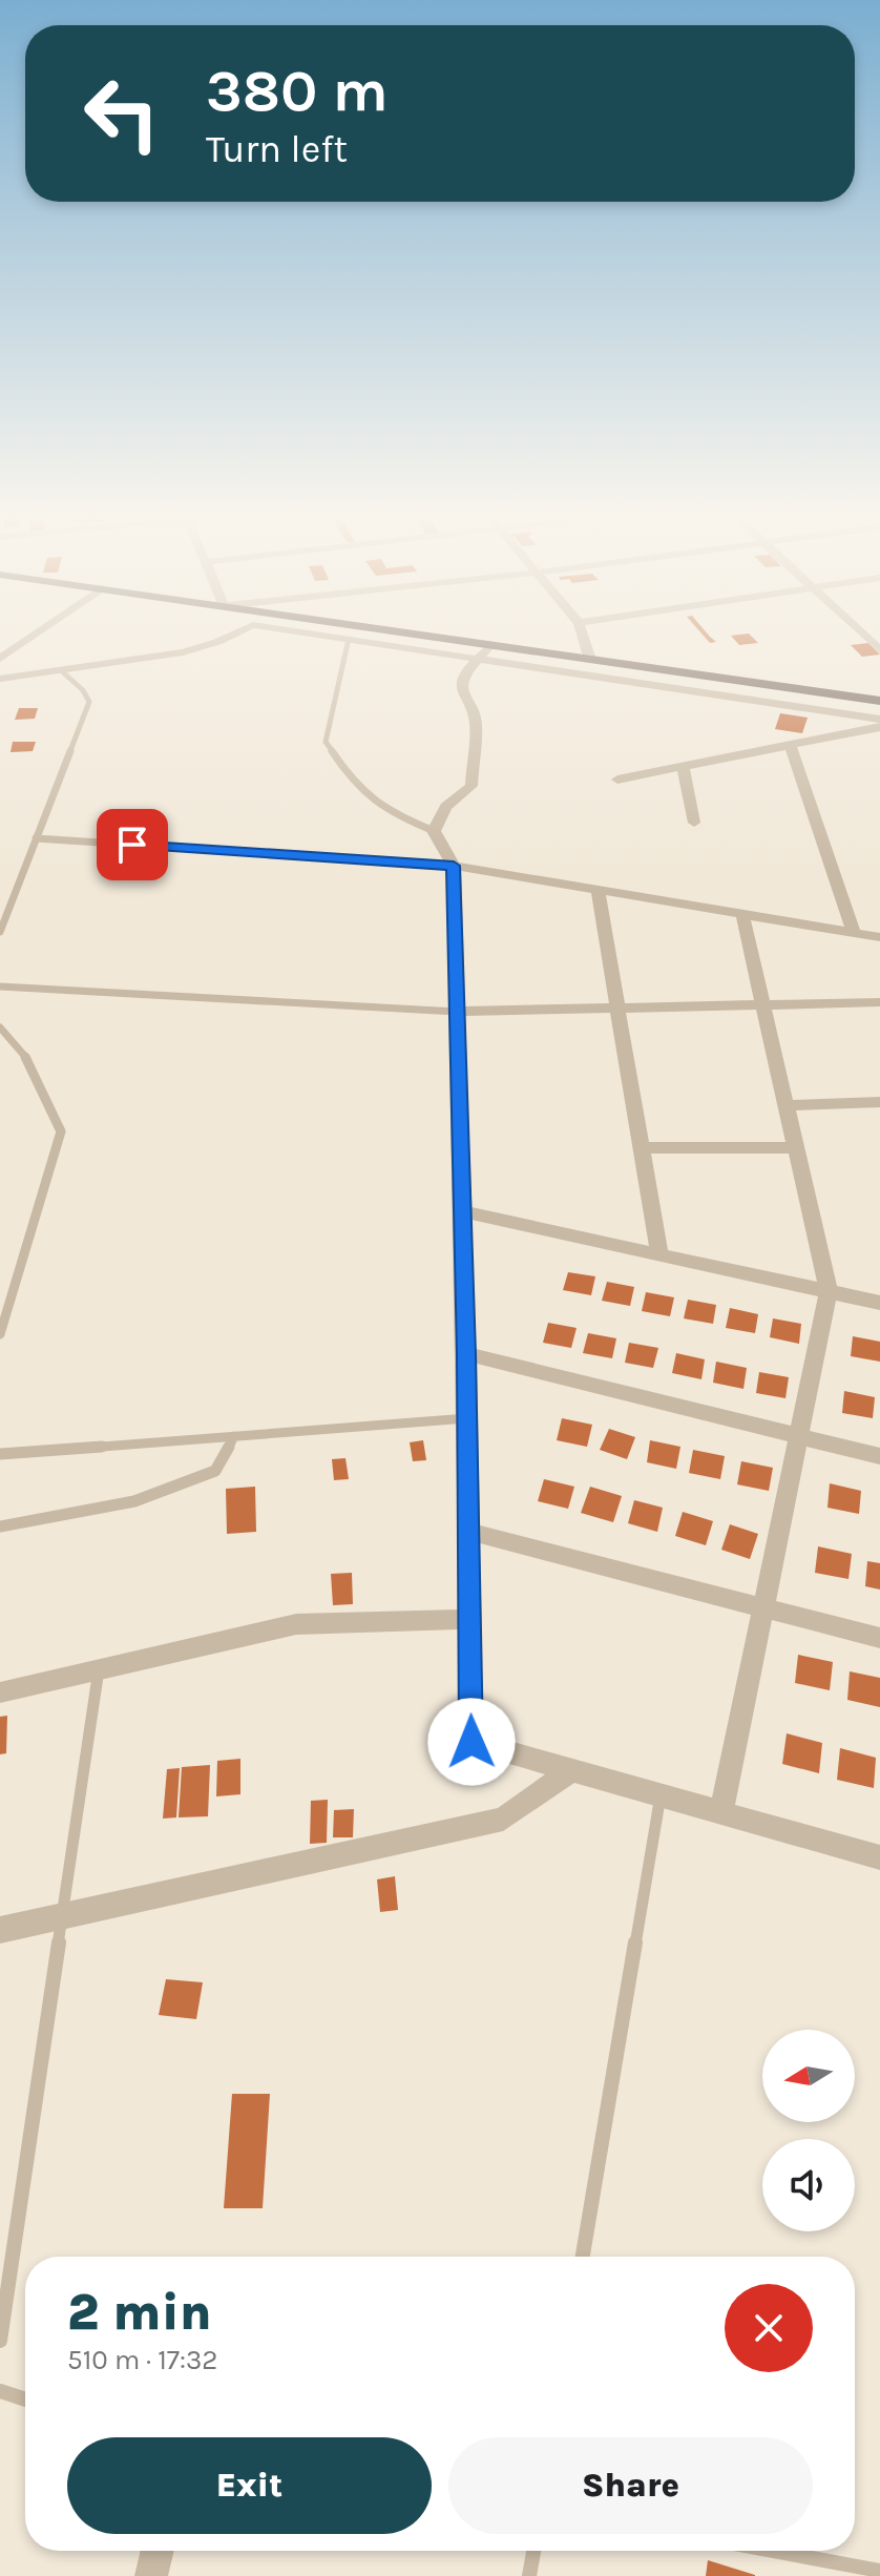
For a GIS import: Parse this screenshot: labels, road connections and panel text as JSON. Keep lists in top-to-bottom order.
{
  "north": "left",
  "page": {
    "turn": ["380 m", "Turn left"],
    "heading": ["2 min", "510 m · 17:32"],
    "buttons": ["Exit", "Share"]
  }
}
